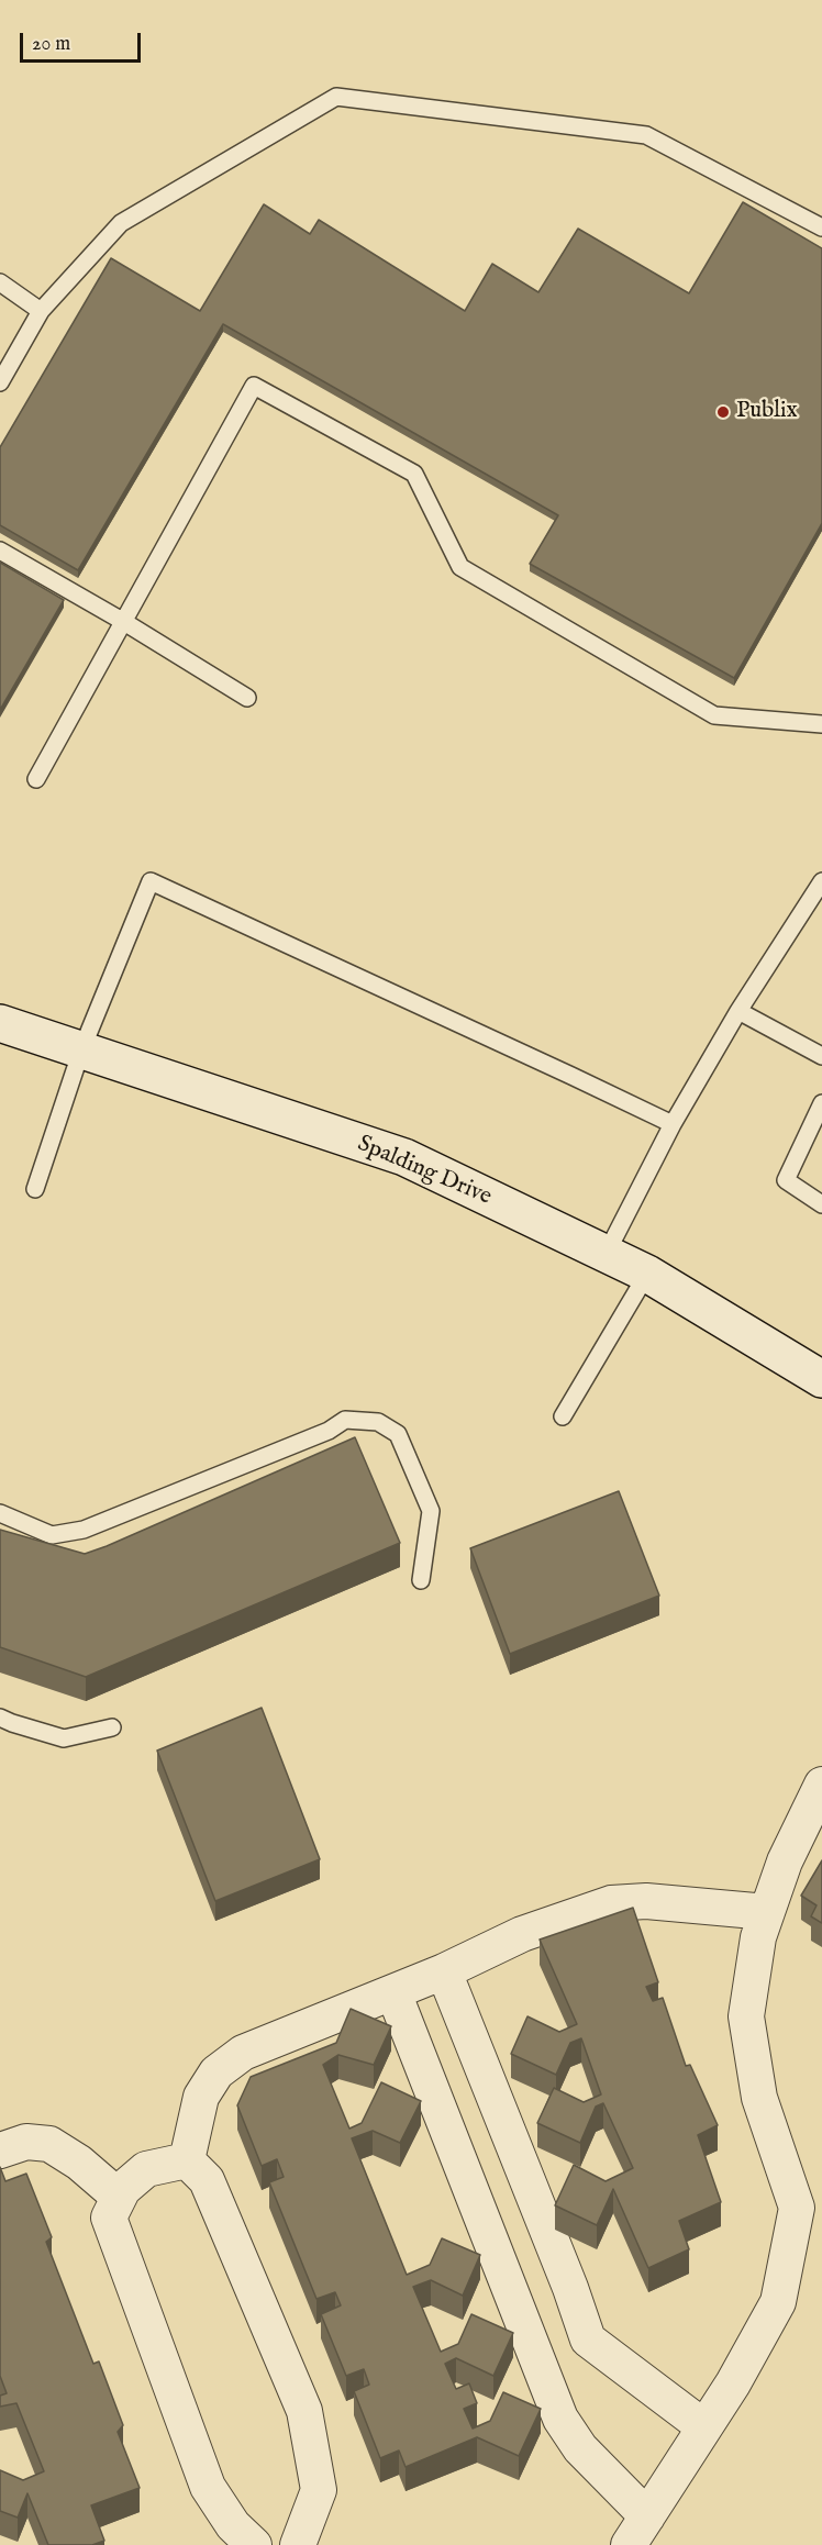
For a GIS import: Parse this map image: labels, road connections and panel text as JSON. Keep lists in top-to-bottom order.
{
  "streets": {
    "main road": ["Spalding Drive"]
  },
  "places": ["Publix"],
  "scale_bar": "20 m"
}
